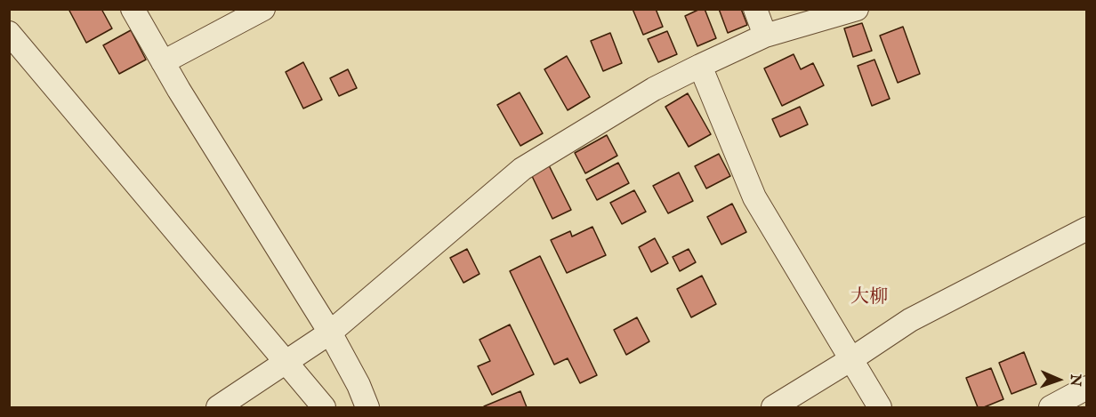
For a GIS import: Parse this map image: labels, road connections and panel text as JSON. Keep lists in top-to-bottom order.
{
  "districts": ["大柳"],
  "north": "right"
}
